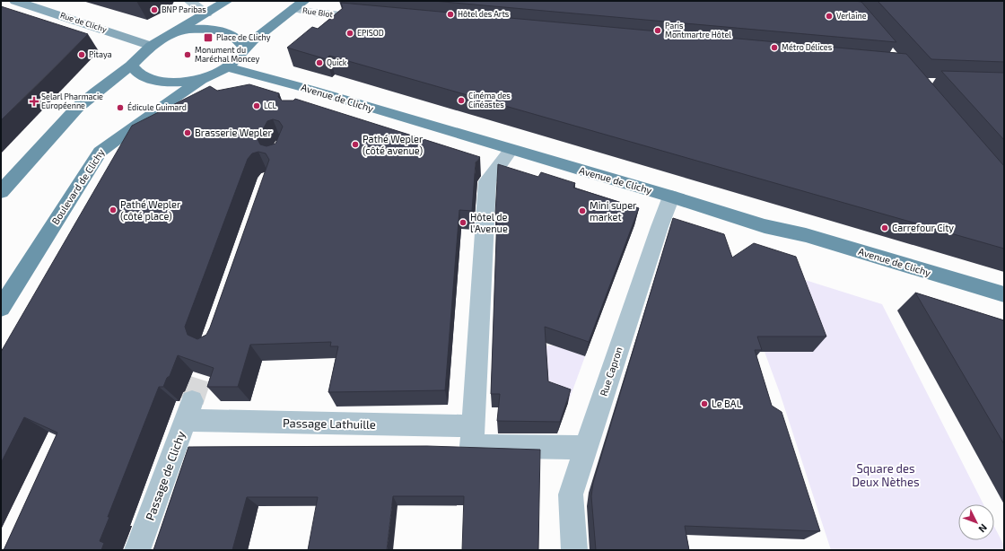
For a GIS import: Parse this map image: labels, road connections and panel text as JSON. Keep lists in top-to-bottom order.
{
  "streets": {
    "main road": ["Avenue de Clichy", "Boulevard de Clichy"],
    "street": [
      "Rue Biot",
      "Rue de Clichy",
      "Rue Capron",
      "Passage Lathuille",
      "Passage de Clichy"
    ]
  },
  "crossings": [
    ["Avenue de Clichy", "Rue Capron"],
    ["Passage Lathuille", "Passage de Clichy"]
  ],
  "parks": ["Square des Deux Nèthes"],
  "places": {
    "other": [
      "BNP Paribas",
      "Hôtel des Arts",
      "Verlaine",
      "Paris Montmartre Hôtel",
      "EPISOD",
      "Métro Délices",
      "Pitaya",
      "Monument du Maréchal Moncey",
      "Quick",
      "Cinéma des Cinéastes",
      "LCL",
      "Édicule Guimard",
      "Brasserie Wepler",
      "Pathé Wepler (côté avenue)",
      "Pathé Wepler (côté place)",
      "Mini super market",
      "Hôtel de l'Avenue",
      "Carrefour City",
      "Le BAL"
    ],
    "transit": ["Place de Clichy"],
    "health": ["Selarl Pharmacie Européenne"]
  },
  "north": "bottom right"
}
